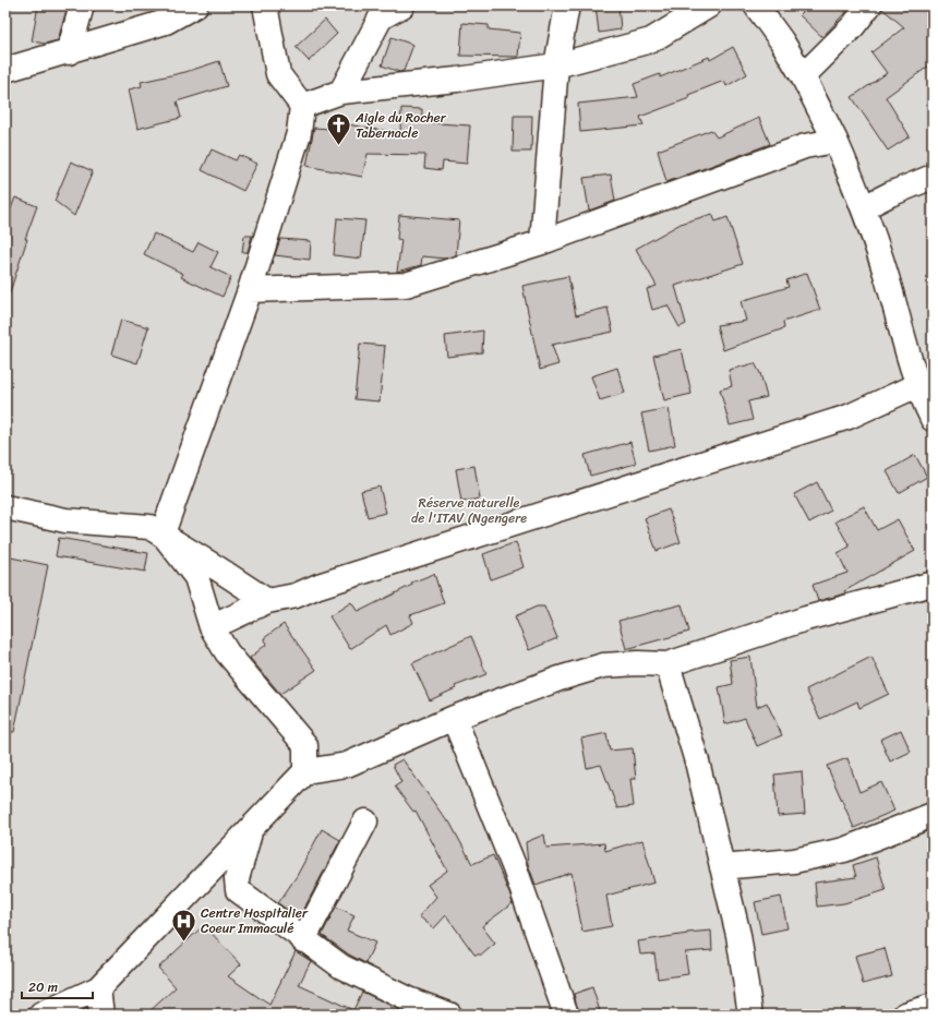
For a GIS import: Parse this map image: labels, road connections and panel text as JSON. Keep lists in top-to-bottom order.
{
  "parks": ["Réserve naturelle de l'ITAV (Ngengere"],
  "places": {
    "church": ["Aigle du Rocher Tabernacle"],
    "hospital": ["Centre Hospitalier Coeur Immaculé"]
  },
  "scale_bar": "20 m"
}
